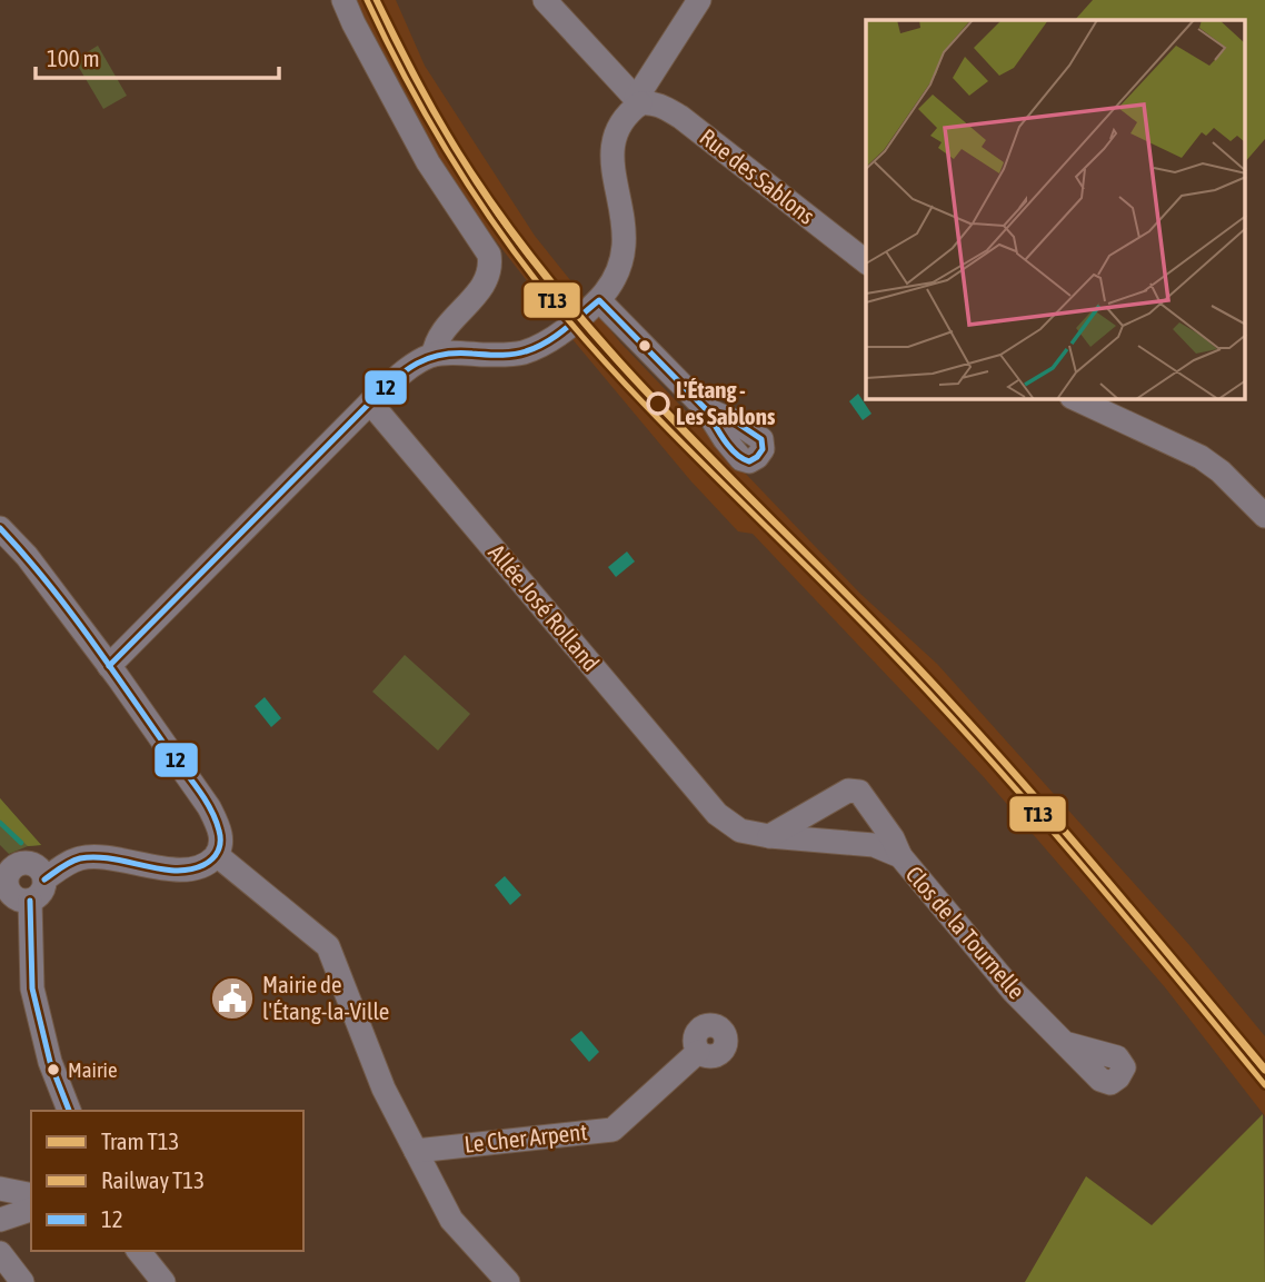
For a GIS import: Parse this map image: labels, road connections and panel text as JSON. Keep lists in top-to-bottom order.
{
  "streets": {
    "street": [
      "Rue des Sablons",
      "Allée José Rolland",
      "Clos de la Tournelle",
      "Le Cher Arpent"
    ]
  },
  "crossings": [
    ["Allée José Rolland", "Clos de la Tournelle"]
  ],
  "places": {
    "other": ["L'Étang - Les Sablons", "Mairie"],
    "public building": ["Mairie de l'Étang-la-Ville"]
  },
  "lines": ["tram line T13", "rail line T13", "transit line 12"],
  "legend": ["Tram T13", "Railway T13", "12"],
  "scale_bar": "100 m"
}
